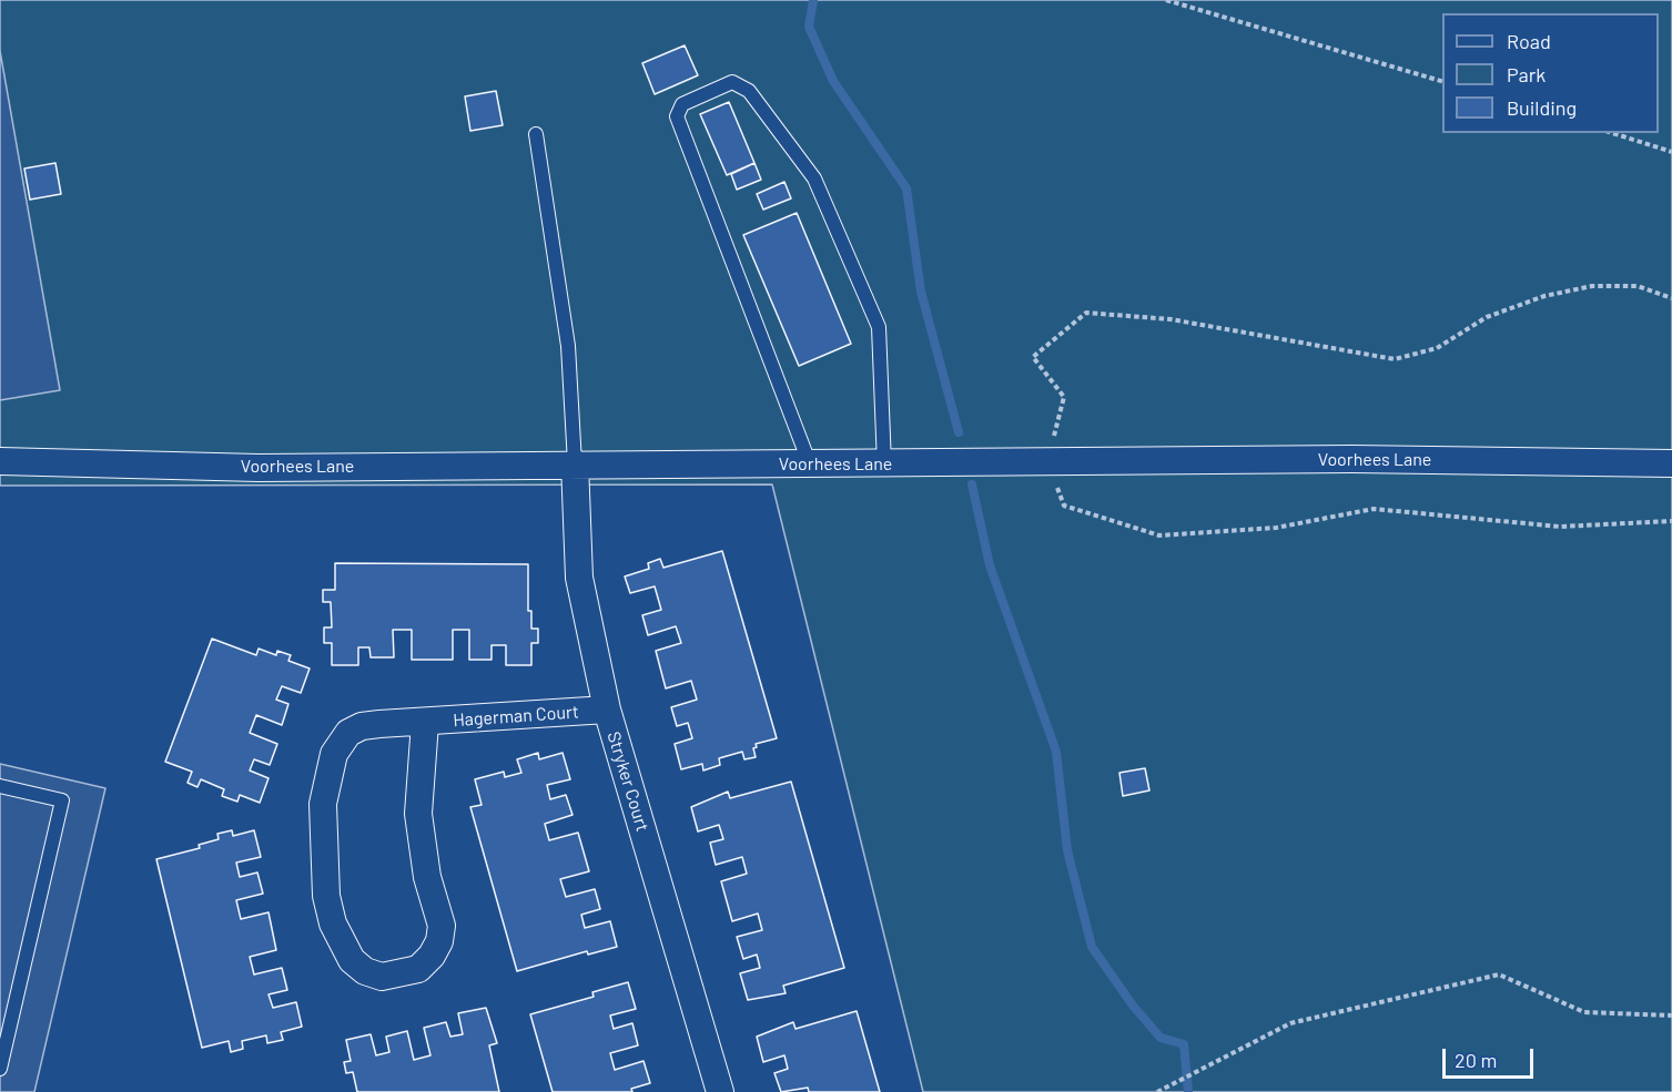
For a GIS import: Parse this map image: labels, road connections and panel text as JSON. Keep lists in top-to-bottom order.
{
  "streets": {
    "street": ["Voorhees Lane", "Hagerman Court", "Stryker Court"]
  },
  "crossings": [
    ["Voorhees Lane", "Stryker Court"],
    ["Hagerman Court", "Stryker Court"]
  ],
  "legend": ["Road", "Park", "Building"],
  "scale_bar": "20 m"
}
